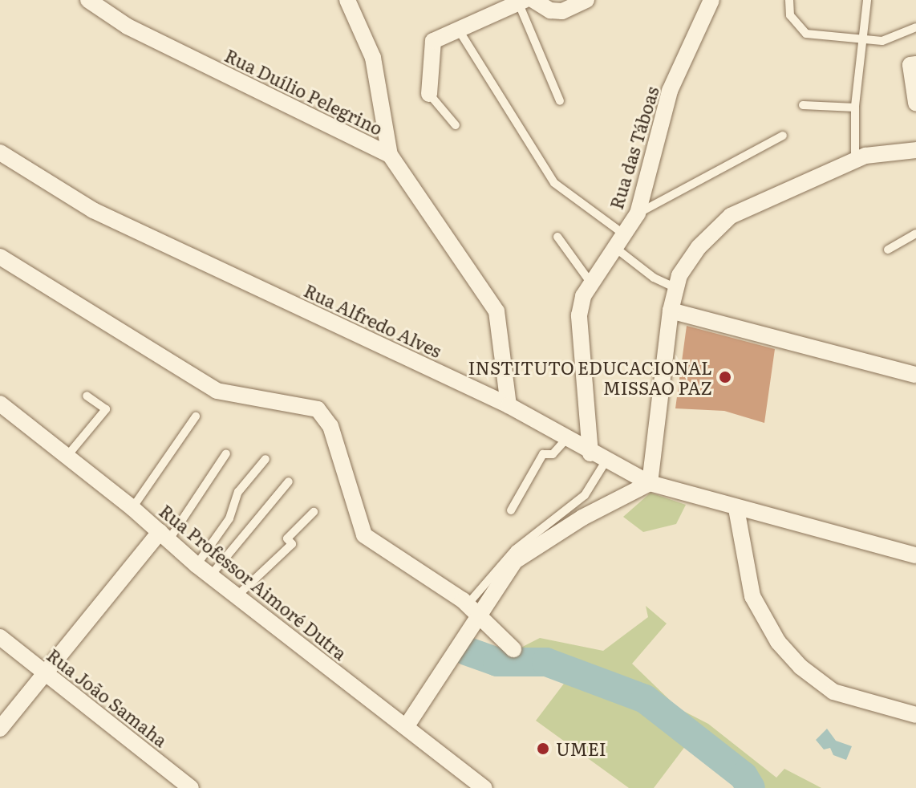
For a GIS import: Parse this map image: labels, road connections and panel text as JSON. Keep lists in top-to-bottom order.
{
  "streets": {
    "street": [
      "Rua Duílio Pelegrino",
      "Rua das Táboas",
      "Rua Alfredo Alves",
      "Rua Professor Aimoré Dutra",
      "Rua João Samaha"
    ]
  },
  "crossings": [
    ["Rua Duílio Pelegrino", "Rua Alfredo Alves"],
    ["Rua das Táboas", "Rua Alfredo Alves"]
  ],
  "places": ["INSTITUTO EDUCACIONAL MISSAO PAZ", "UMEI"]
}
